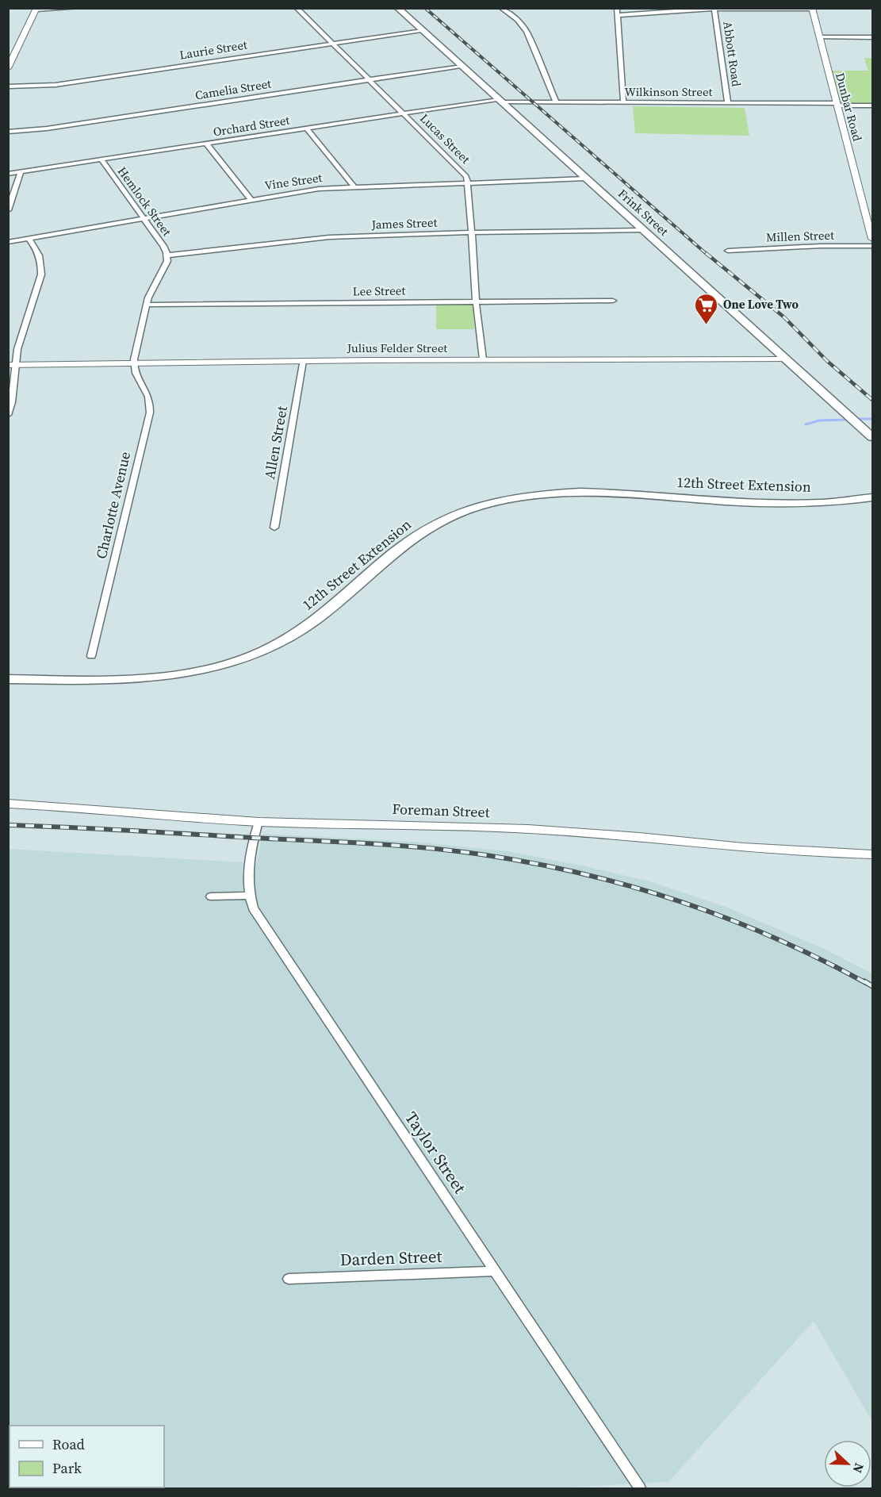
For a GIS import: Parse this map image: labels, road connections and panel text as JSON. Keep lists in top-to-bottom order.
{
  "streets": {
    "main road": ["Frink Street", "12th Street Extension"],
    "street": [
      "Laurie Street",
      "Abbott Road",
      "Camelia Street",
      "Wilkinson Street",
      "Dunbar Road",
      "Orchard Street",
      "Lucas Street",
      "Vine Street",
      "Hemlock Street",
      "James Street",
      "Millen Street",
      "Lee Street",
      "Julius Felder Street",
      "Allen Street",
      "Charlotte Avenue",
      "Foreman Street",
      "Taylor Street",
      "Darden Street"
    ]
  },
  "crossings": [
    ["Laurie Street", "Lucas Street"],
    ["Laurie Street", "Frink Street"],
    ["Abbott Road", "Wilkinson Street"],
    ["Camelia Street", "Lucas Street"],
    ["Camelia Street", "Frink Street"],
    ["Wilkinson Street", "Dunbar Road"],
    ["Wilkinson Street", "Orchard Street"],
    ["Wilkinson Street", "Frink Street"],
    ["Orchard Street", "Lucas Street"],
    ["Orchard Street", "Hemlock Street"],
    ["Orchard Street", "Frink Street"],
    ["Lucas Street", "Vine Street"],
    ["Lucas Street", "James Street"],
    ["Lucas Street", "Lee Street"],
    ["Lucas Street", "Julius Felder Street"],
    ["Vine Street", "Hemlock Street"],
    ["Vine Street", "Frink Street"],
    ["Hemlock Street", "James Street"],
    ["Hemlock Street", "Lee Street"],
    ["Hemlock Street", "Julius Felder Street"],
    ["Hemlock Street", "Charlotte Avenue"],
    ["Frink Street", "James Street"],
    ["Frink Street", "Julius Felder Street"],
    ["Julius Felder Street", "Allen Street"],
    ["Julius Felder Street", "Charlotte Avenue"],
    ["Foreman Street", "Taylor Street"],
    ["Taylor Street", "Darden Street"]
  ],
  "places": {
    "supermarket": ["One Love Two"]
  },
  "legend": ["Road", "Park"],
  "north": "right"
}
